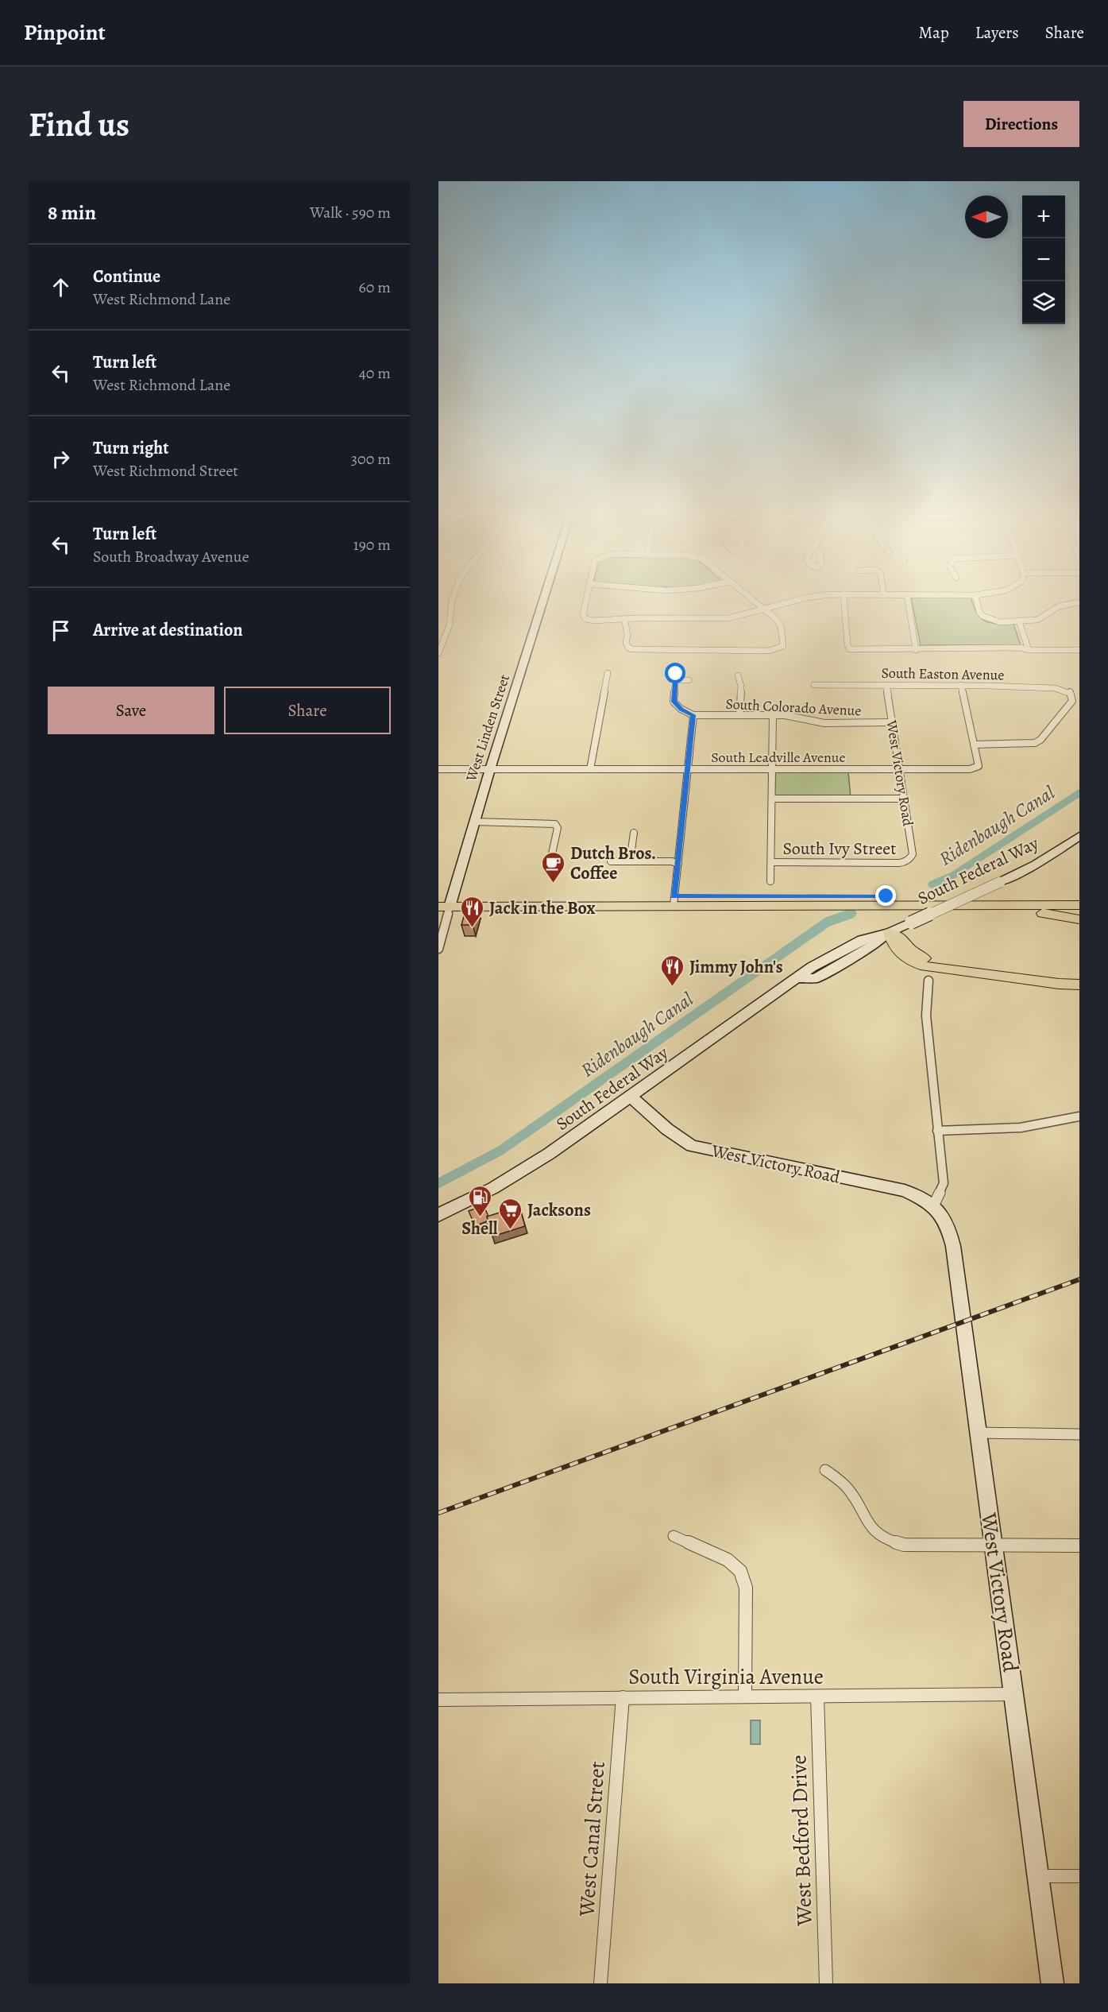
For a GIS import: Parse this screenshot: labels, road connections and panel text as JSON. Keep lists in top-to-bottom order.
{
  "streets": {
    "street": [
      "South Easton Avenue",
      "South Colorado Avenue",
      "West Linden Street",
      "South Leadville Avenue",
      "West Victory Road",
      "South Ivy Street",
      "South Federal Way",
      "South Virginia Avenue",
      "West Canal Street",
      "West Bedford Drive"
    ]
  },
  "crossings": [
    ["South Easton Avenue", "South Leadville Avenue"],
    ["South Easton Avenue", "West Victory Road"],
    ["South Colorado Avenue", "West Victory Road"],
    ["West Linden Street", "South Leadville Avenue"],
    ["South Leadville Avenue", "West Victory Road"],
    ["West Victory Road", "South Ivy Street"],
    ["West Victory Road", "South Federal Way"],
    ["West Victory Road", "South Virginia Avenue"],
    ["South Virginia Avenue", "West Canal Street"],
    ["South Virginia Avenue", "West Bedford Drive"]
  ],
  "water": ["Ridenbaugh Canal"],
  "places": {
    "cafe": ["Dutch Bros. Coffee"],
    "restaurant": ["Jack in the Box", "Jimmy John's"],
    "fuel station": ["Shell"],
    "supermarket": ["Jacksons"]
  },
  "north": "left",
  "page": {
    "header": "Pinpoint",
    "nav": ["Map", "Layers", "Share"],
    "buttons": [
      "Directions",
      ["Save", "Share"]
    ],
    "title": "Find us",
    "heading": ["8 min", "Walk · 590 m"],
    "map_buttons": ["+", "−"],
    "list": [
      ["Continue", "West Richmond Lane", "60 m"],
      ["Turn left", "West Richmond Lane", "40 m"],
      ["Turn right", "West Richmond Street", "300 m"],
      ["Turn left", "South Broadway Avenue", "190 m"],
      "Arrive at destination"
    ]
  }
}
